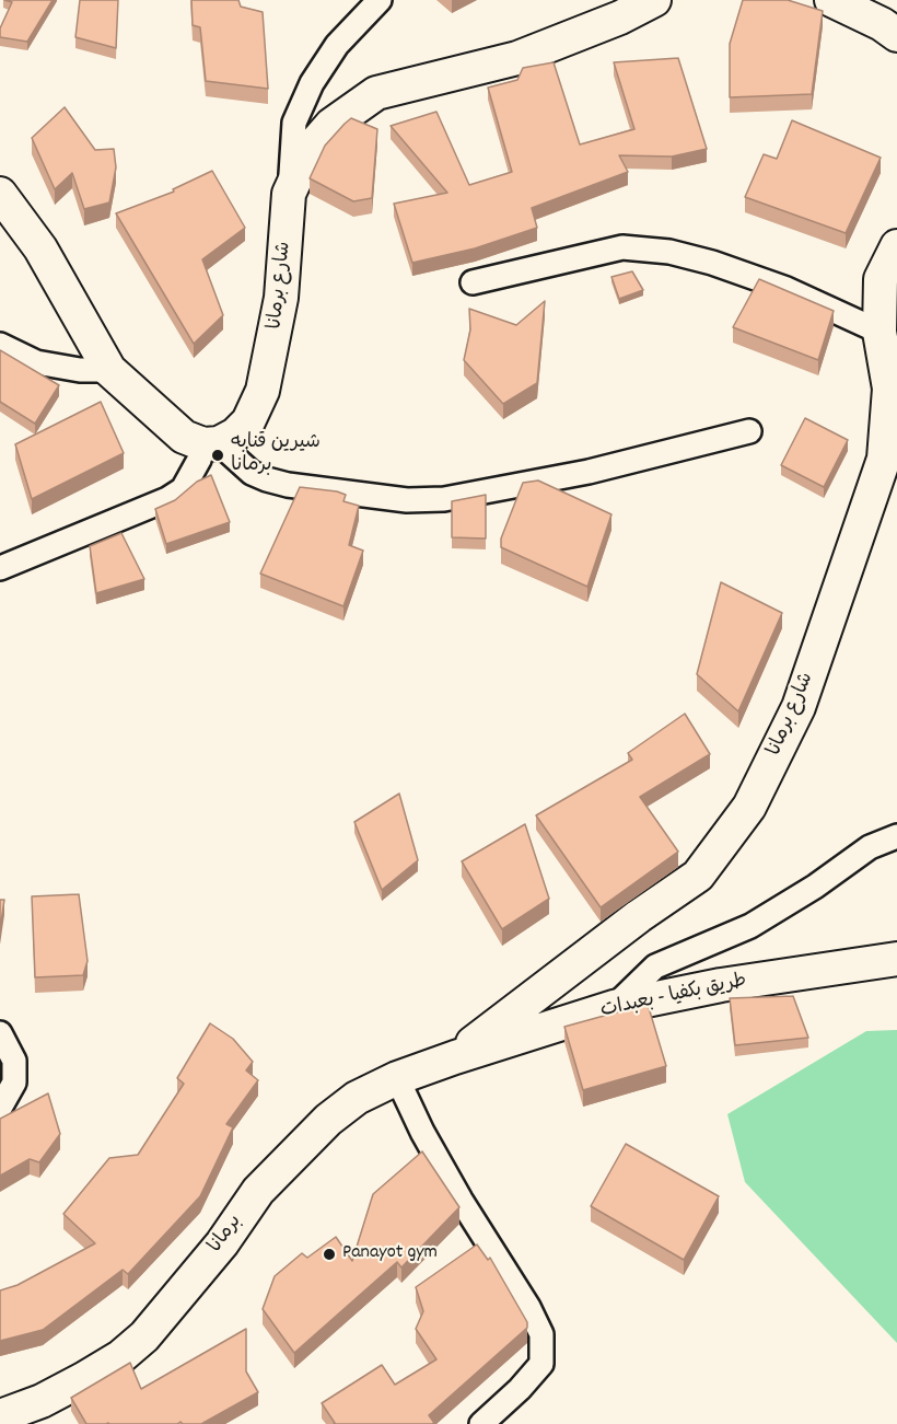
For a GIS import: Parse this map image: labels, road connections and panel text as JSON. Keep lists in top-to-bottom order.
{
  "streets": {
    "street": ["شارع برمانا", "طريق بكفيا - بعبدات", "برمانا"]
  },
  "crossings": [
    ["شارع برمانا", "طريق بكفيا - بعبدات"],
    ["شارع برمانا", "برمانا"],
    ["طريق بكفيا - بعبدات", "برمانا"]
  ],
  "places": ["شيرين قنابه برمانا", "Panayot gym"]
}
